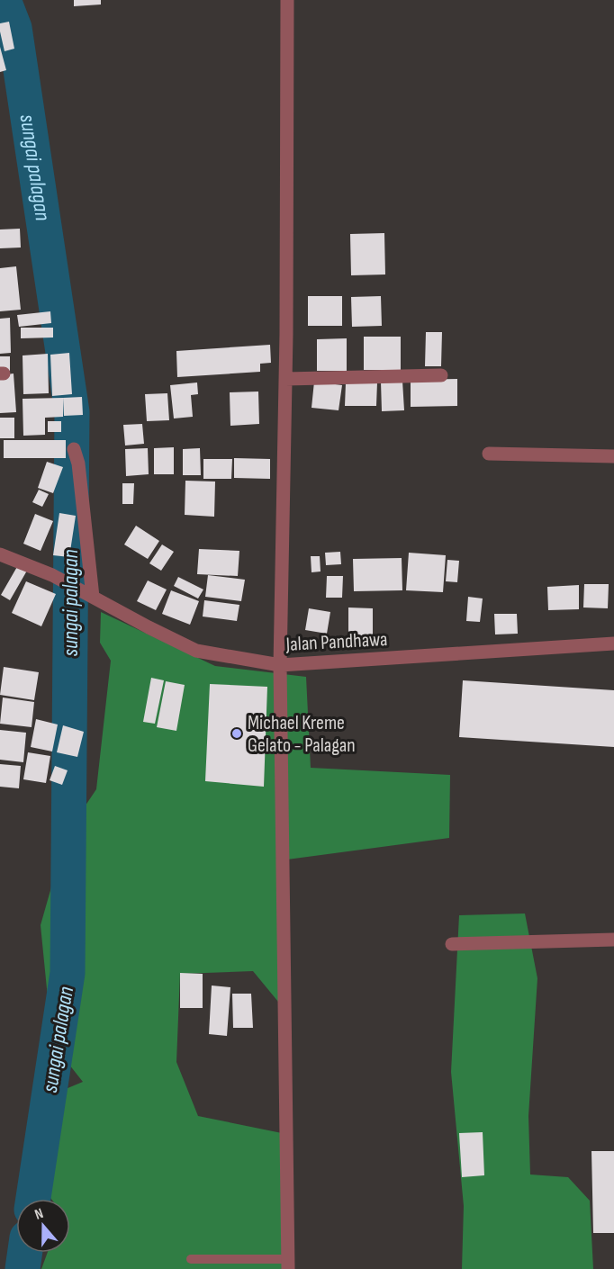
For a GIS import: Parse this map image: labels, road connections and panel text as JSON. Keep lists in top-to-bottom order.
{
  "streets": {
    "street": ["Jalan Pandhawa"]
  },
  "water": ["sungai palagan"],
  "places": ["Michael Kreme Gelato - Palagan"],
  "north": "top"
}
